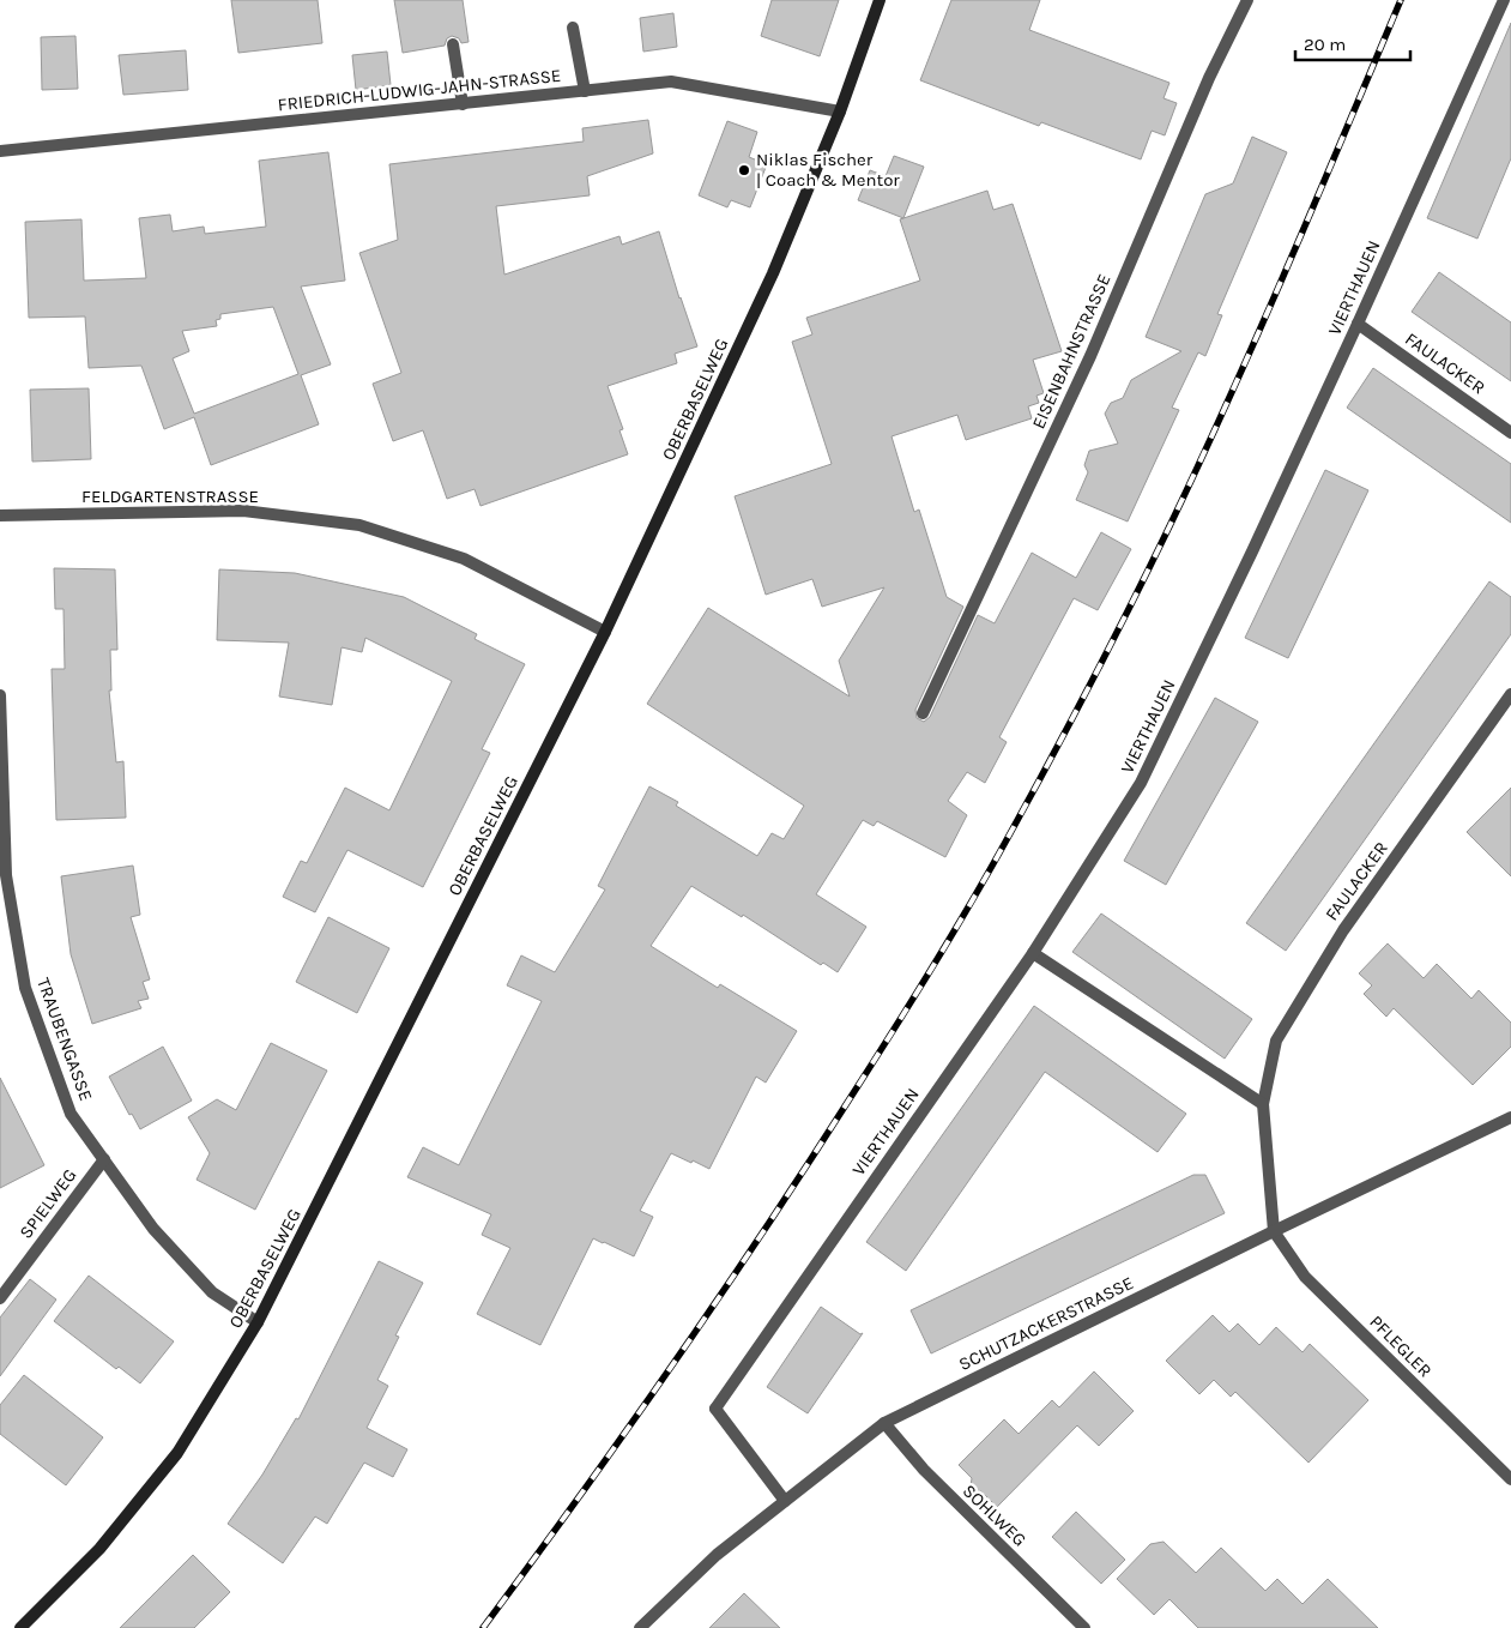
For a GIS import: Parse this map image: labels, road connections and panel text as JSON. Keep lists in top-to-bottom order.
{
  "streets": {
    "street": [
      "FRIEDRICH-LUDWIG-JAHN-STRASSE",
      "VIERTHAUEN",
      "EISENBAHNSTRASSE",
      "FAULACKER",
      "OBERBASELWEG",
      "FELDGARTENSTRASSE",
      "TRAUBENGASSE",
      "SPIELWEG",
      "SCHUTZACKERSTRASSE",
      "PFLEGLER",
      "SOHLWEG"
    ]
  },
  "crossings": [
    ["FRIEDRICH-LUDWIG-JAHN-STRASSE", "OBERBASELWEG"],
    ["VIERTHAUEN", "FAULACKER"],
    ["VIERTHAUEN", "SCHUTZACKERSTRASSE"],
    ["FAULACKER", "SCHUTZACKERSTRASSE"],
    ["FAULACKER", "PFLEGLER"],
    ["OBERBASELWEG", "FELDGARTENSTRASSE"],
    ["OBERBASELWEG", "TRAUBENGASSE"],
    ["TRAUBENGASSE", "SPIELWEG"],
    ["SCHUTZACKERSTRASSE", "PFLEGLER"],
    ["SCHUTZACKERSTRASSE", "SOHLWEG"]
  ],
  "places": ["Niklas Fischer | Coach & Mentor"],
  "scale_bar": "20 m"
}
